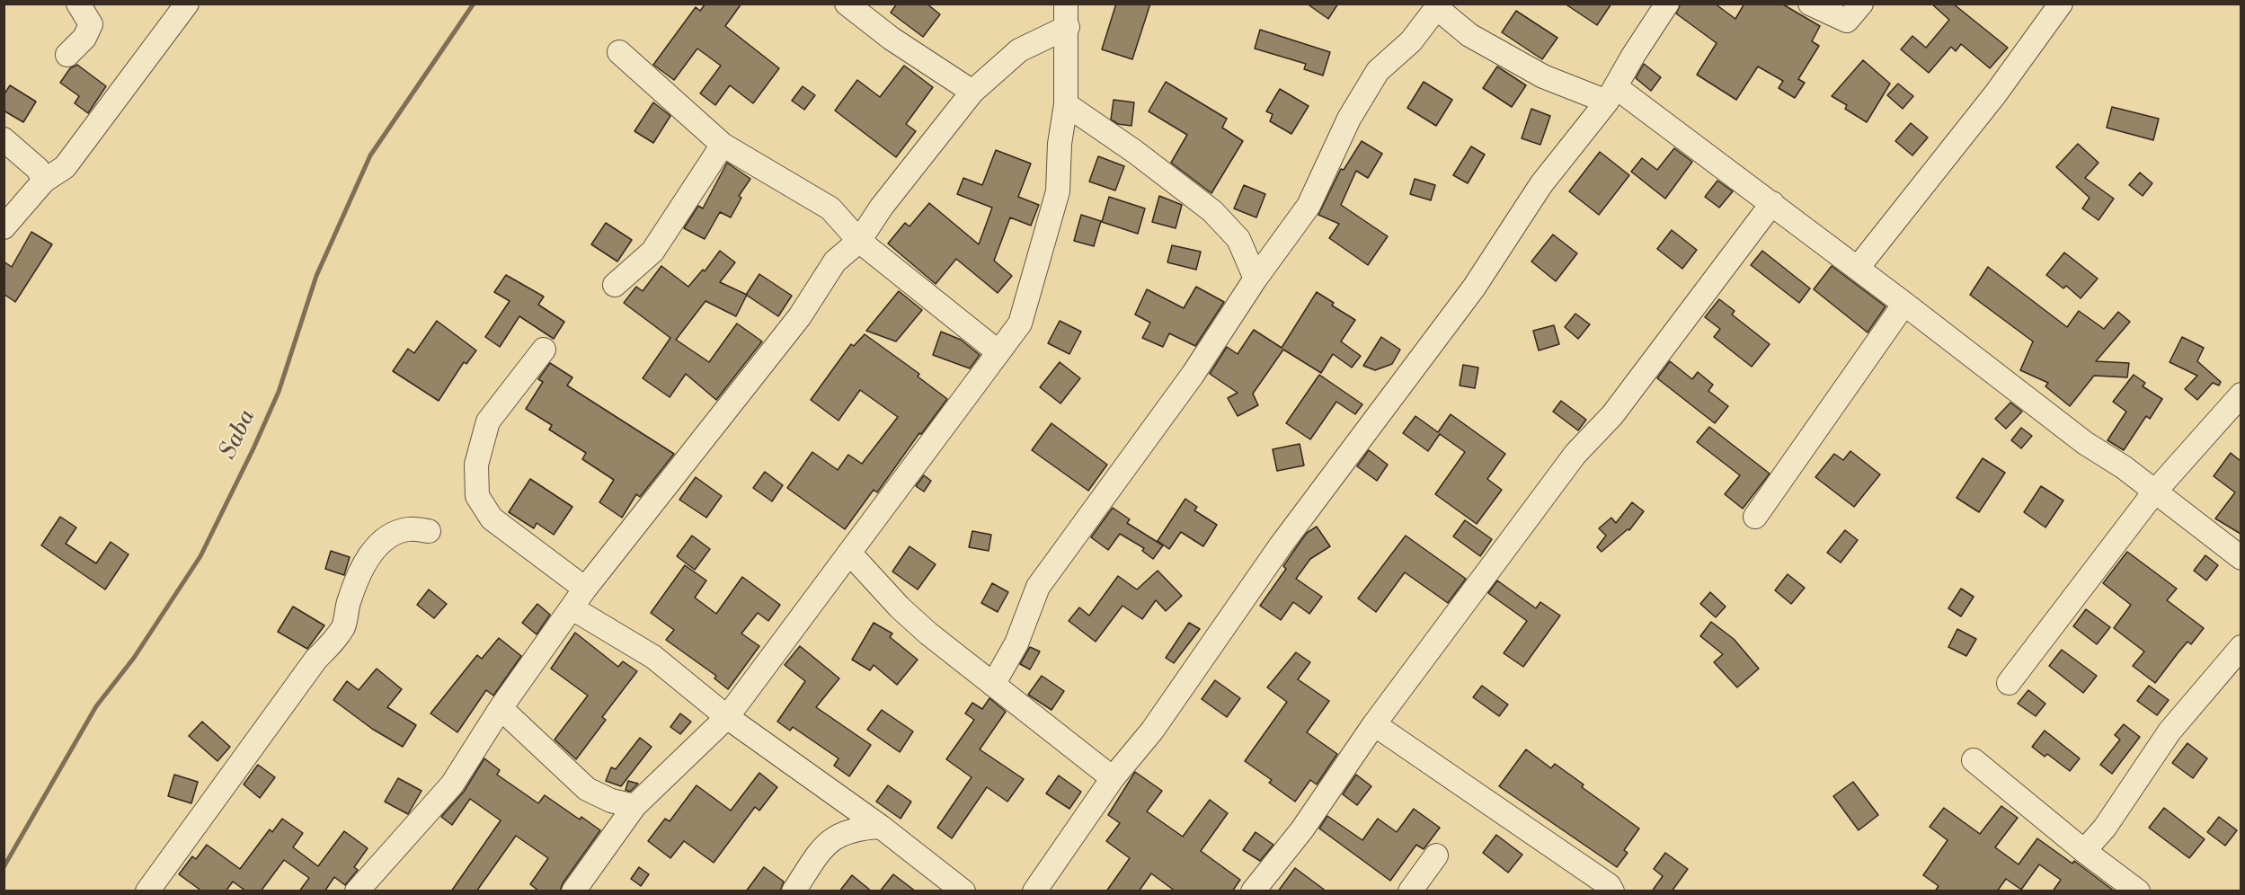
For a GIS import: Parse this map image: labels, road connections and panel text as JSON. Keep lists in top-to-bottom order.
{
  "water": ["Saba"]
}
